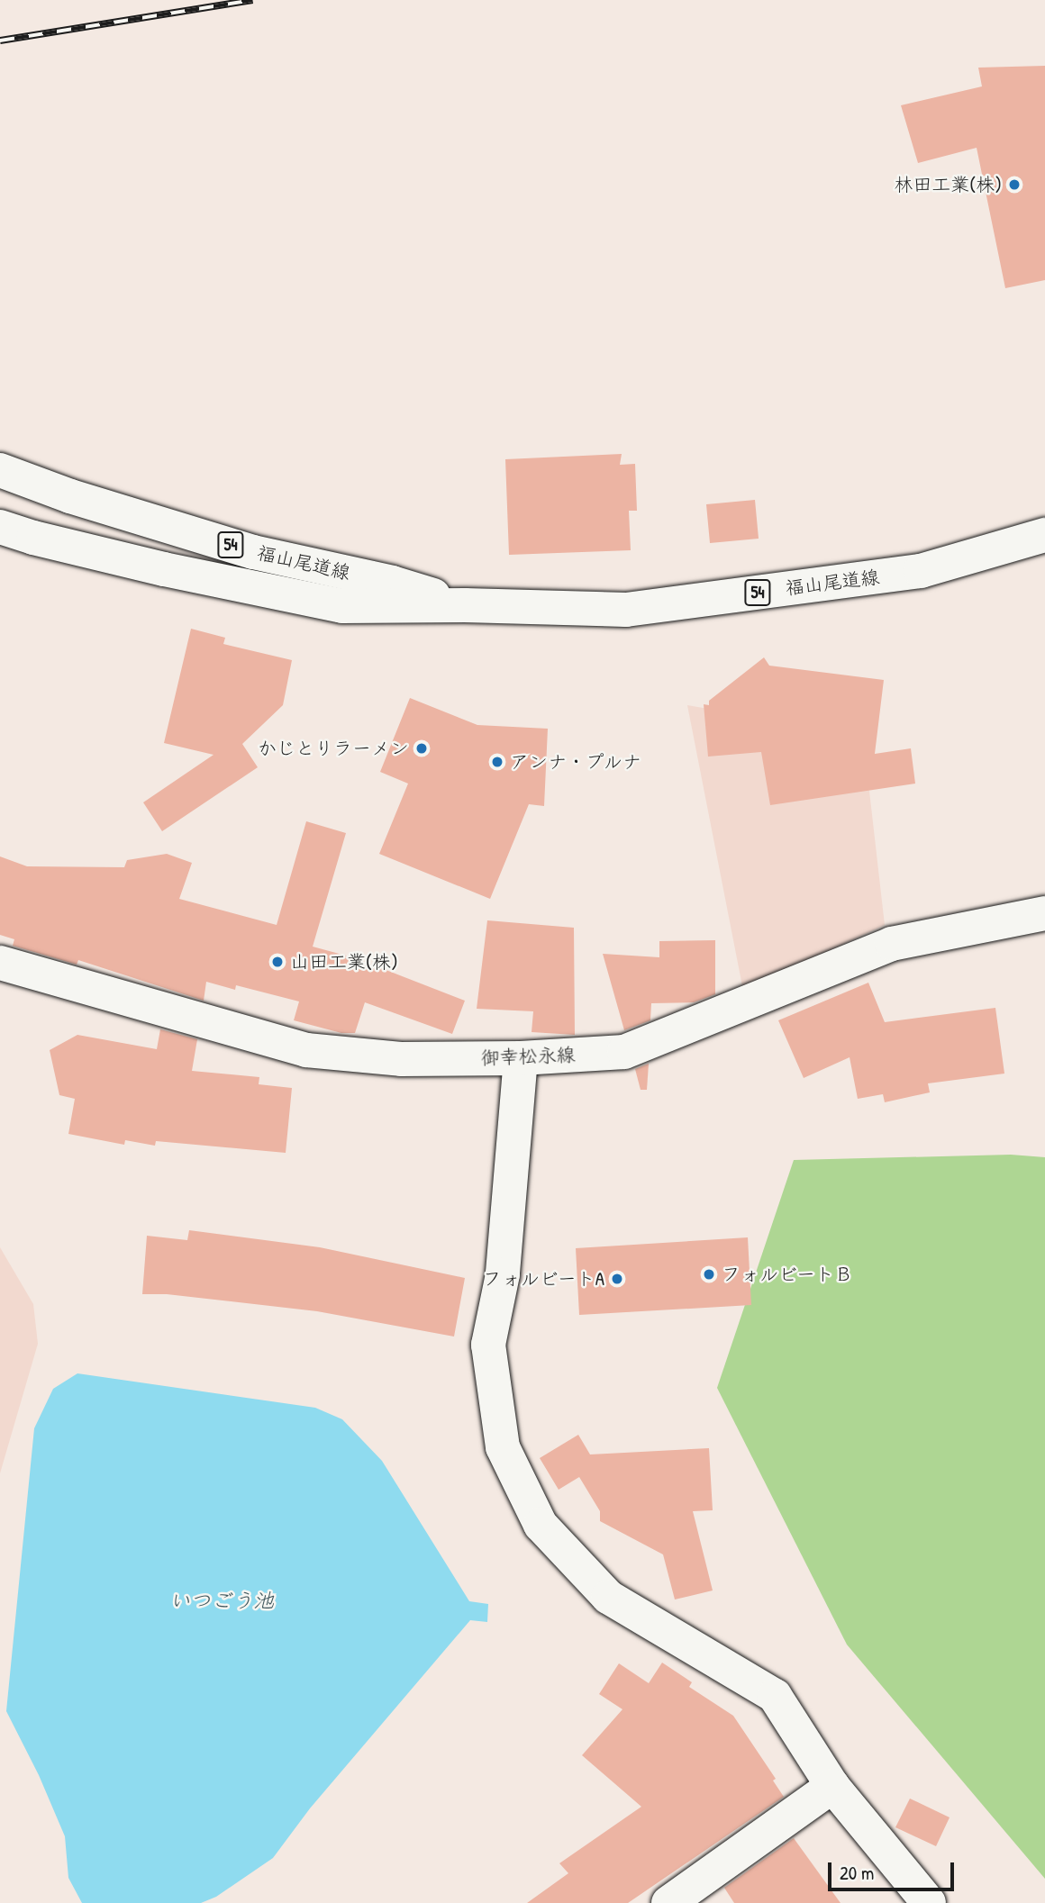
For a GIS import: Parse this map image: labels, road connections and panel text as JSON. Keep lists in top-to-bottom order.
{
  "streets": {
    "main road": ["54", "福山尾道線", "御幸松永線"]
  },
  "water": ["いつごう池"],
  "places": [
    "林田工業(株)",
    "かじとりラーメン",
    "アンナ・プルナ",
    "山田工業(株)",
    "フォルビートＢ",
    "フォルビートA"
  ],
  "scale_bar": "20 m"
}
